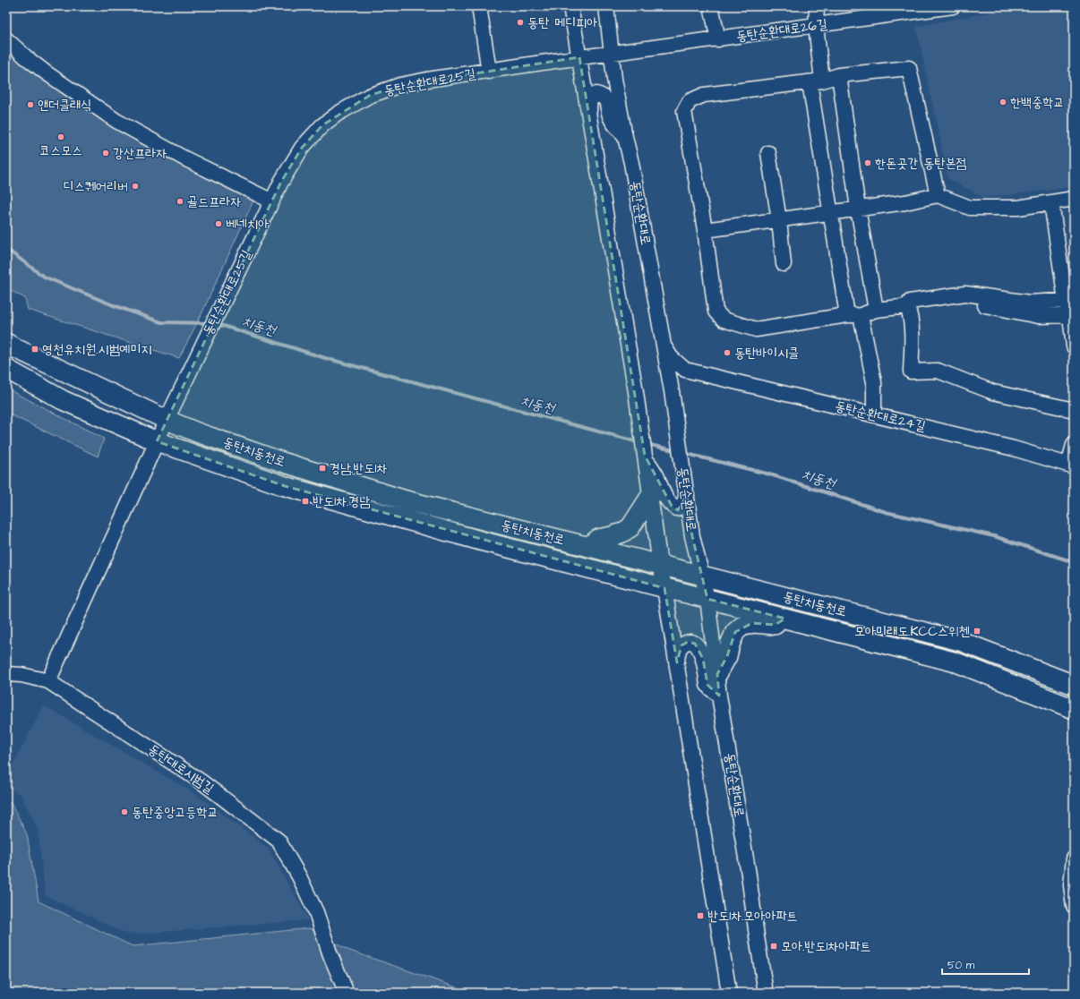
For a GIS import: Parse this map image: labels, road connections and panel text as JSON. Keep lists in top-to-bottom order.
{
  "streets": {
    "main road": ["동탄치동천로"],
    "street": [
      "동탄순환대로26길",
      "동탄순환대로25길",
      "동탄순환대로",
      "동탄순환대로24길",
      "동탄대로시범길"
    ]
  },
  "crossings": [
    ["동탄순환대로26길", "동탄순환대로25길"],
    ["동탄순환대로26길", "동탄순환대로"],
    ["동탄순환대로25길", "동탄치동천로"],
    ["동탄순환대로25길", "동탄대로시범길"],
    ["동탄순환대로", "동탄치동천로"]
  ],
  "water": ["치동천"],
  "places": {
    "other": [
      "동탄 메디피아",
      "한백중학교",
      "앤더클래식",
      "코스모스",
      "강산프라자",
      "한돈곳간 동탄본점",
      "디스퀘어리버",
      "골드프라자",
      "베네치아",
      "동탄바이시클",
      "동탄중앙고등학교"
    ],
    "transit": [
      "영천유치원.시범예미지",
      "경남.반도1차",
      "반도1차.경남",
      "모아미래도.KCC스위첸",
      "반도1차.모아아파트",
      "모아.반도1차아파트"
    ]
  },
  "scale_bar": "50 m"
}
